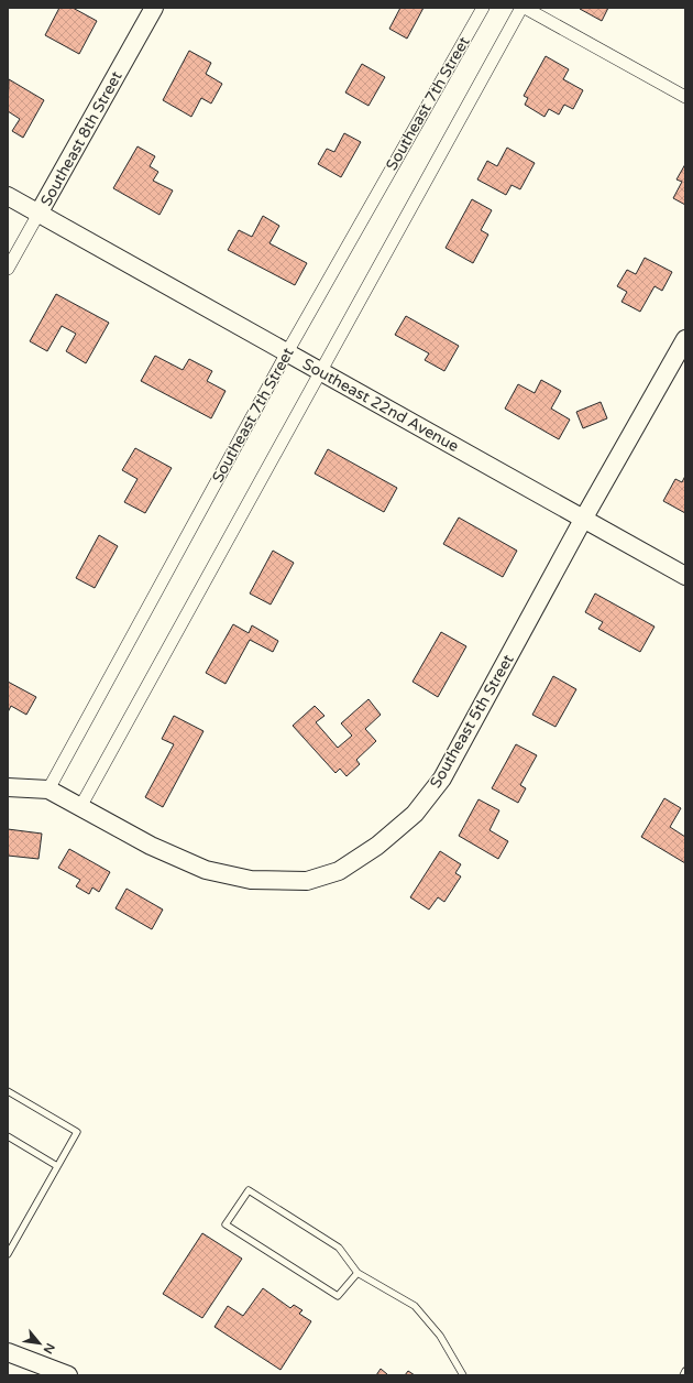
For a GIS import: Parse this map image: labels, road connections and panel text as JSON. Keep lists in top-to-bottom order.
{
  "streets": {
    "street": [
      "Southeast 7th Street",
      "Southeast 8th Street",
      "Southeast 22nd Avenue",
      "Southeast 5th Street"
    ]
  },
  "crossings": [
    ["Southeast 7th Street", "Southeast 22nd Avenue"],
    ["Southeast 7th Street", "Southeast 5th Street"],
    ["Southeast 8th Street", "Southeast 22nd Avenue"],
    ["Southeast 22nd Avenue", "Southeast 5th Street"]
  ],
  "north": "bottom right"
}
